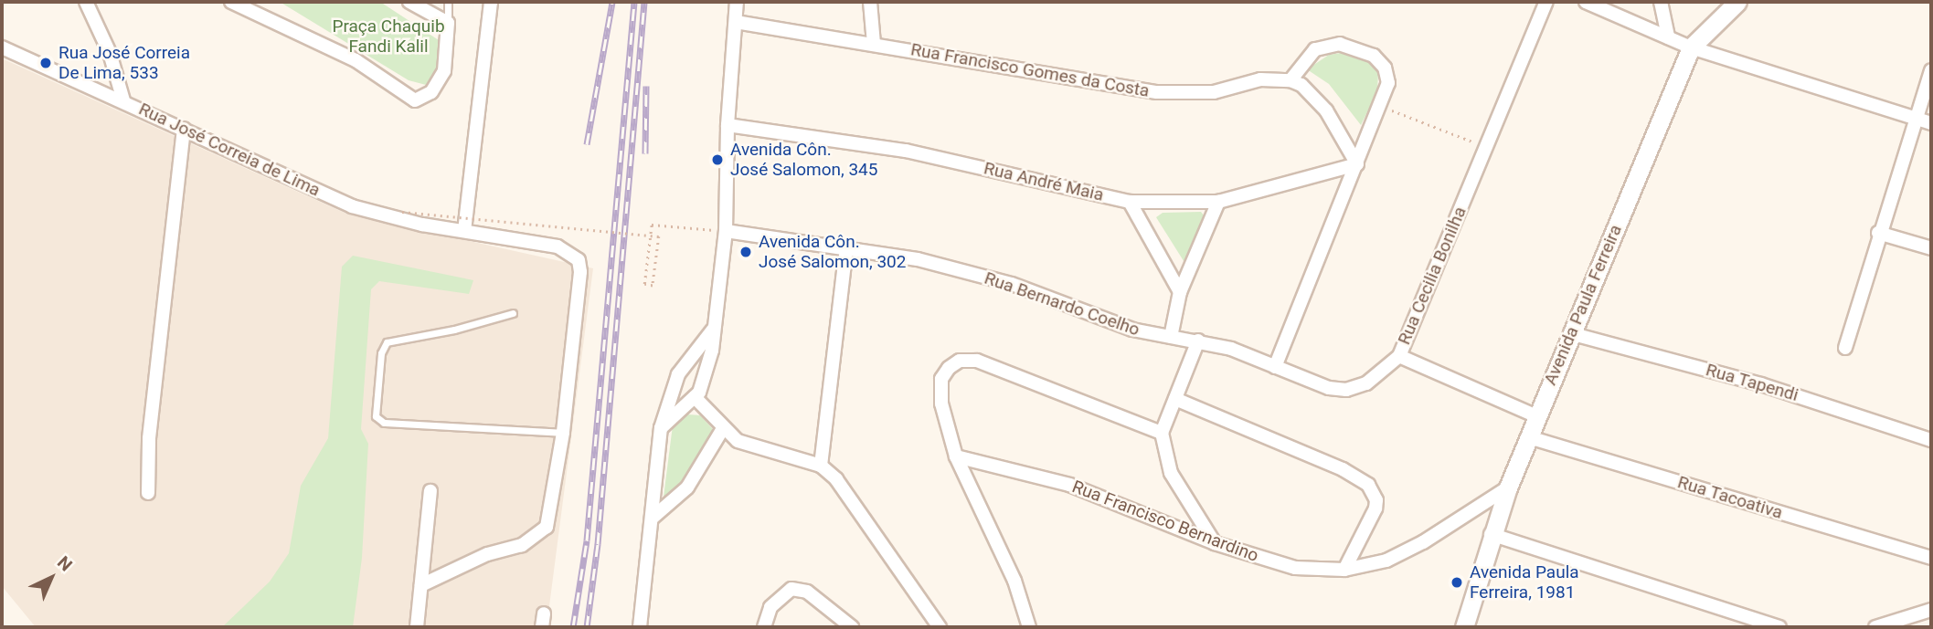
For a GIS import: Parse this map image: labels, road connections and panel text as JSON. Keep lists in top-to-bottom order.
{
  "streets": {
    "main road": ["Avenida Paula Ferreira"],
    "street": [
      "Rua Francisco Gomes da Costa",
      "Rua José Correia de Lima",
      "Rua André Maia",
      "Rua Cecilia Bonilha",
      "Rua Bernardo Coelho",
      "Rua Tapendi",
      "Rua Tacoativa",
      "Rua Francisco Bernardino"
    ]
  },
  "crossings": [
    ["Rua Cecilia Bonilha", "Rua Bernardo Coelho"],
    ["Avenida Paula Ferreira", "Rua Tapendi"],
    ["Avenida Paula Ferreira", "Rua Tacoativa"],
    ["Avenida Paula Ferreira", "Rua Francisco Bernardino"]
  ],
  "parks": ["Praça Chaquib Fandi Kalil"],
  "places": [
    "Rua José Correia De Lima, 533",
    "Avenida Côn. José Salomon, 345",
    "Avenida Côn. José Salomon, 302",
    "Avenida Paula Ferreira, 1981"
  ],
  "north": "top right"
}
